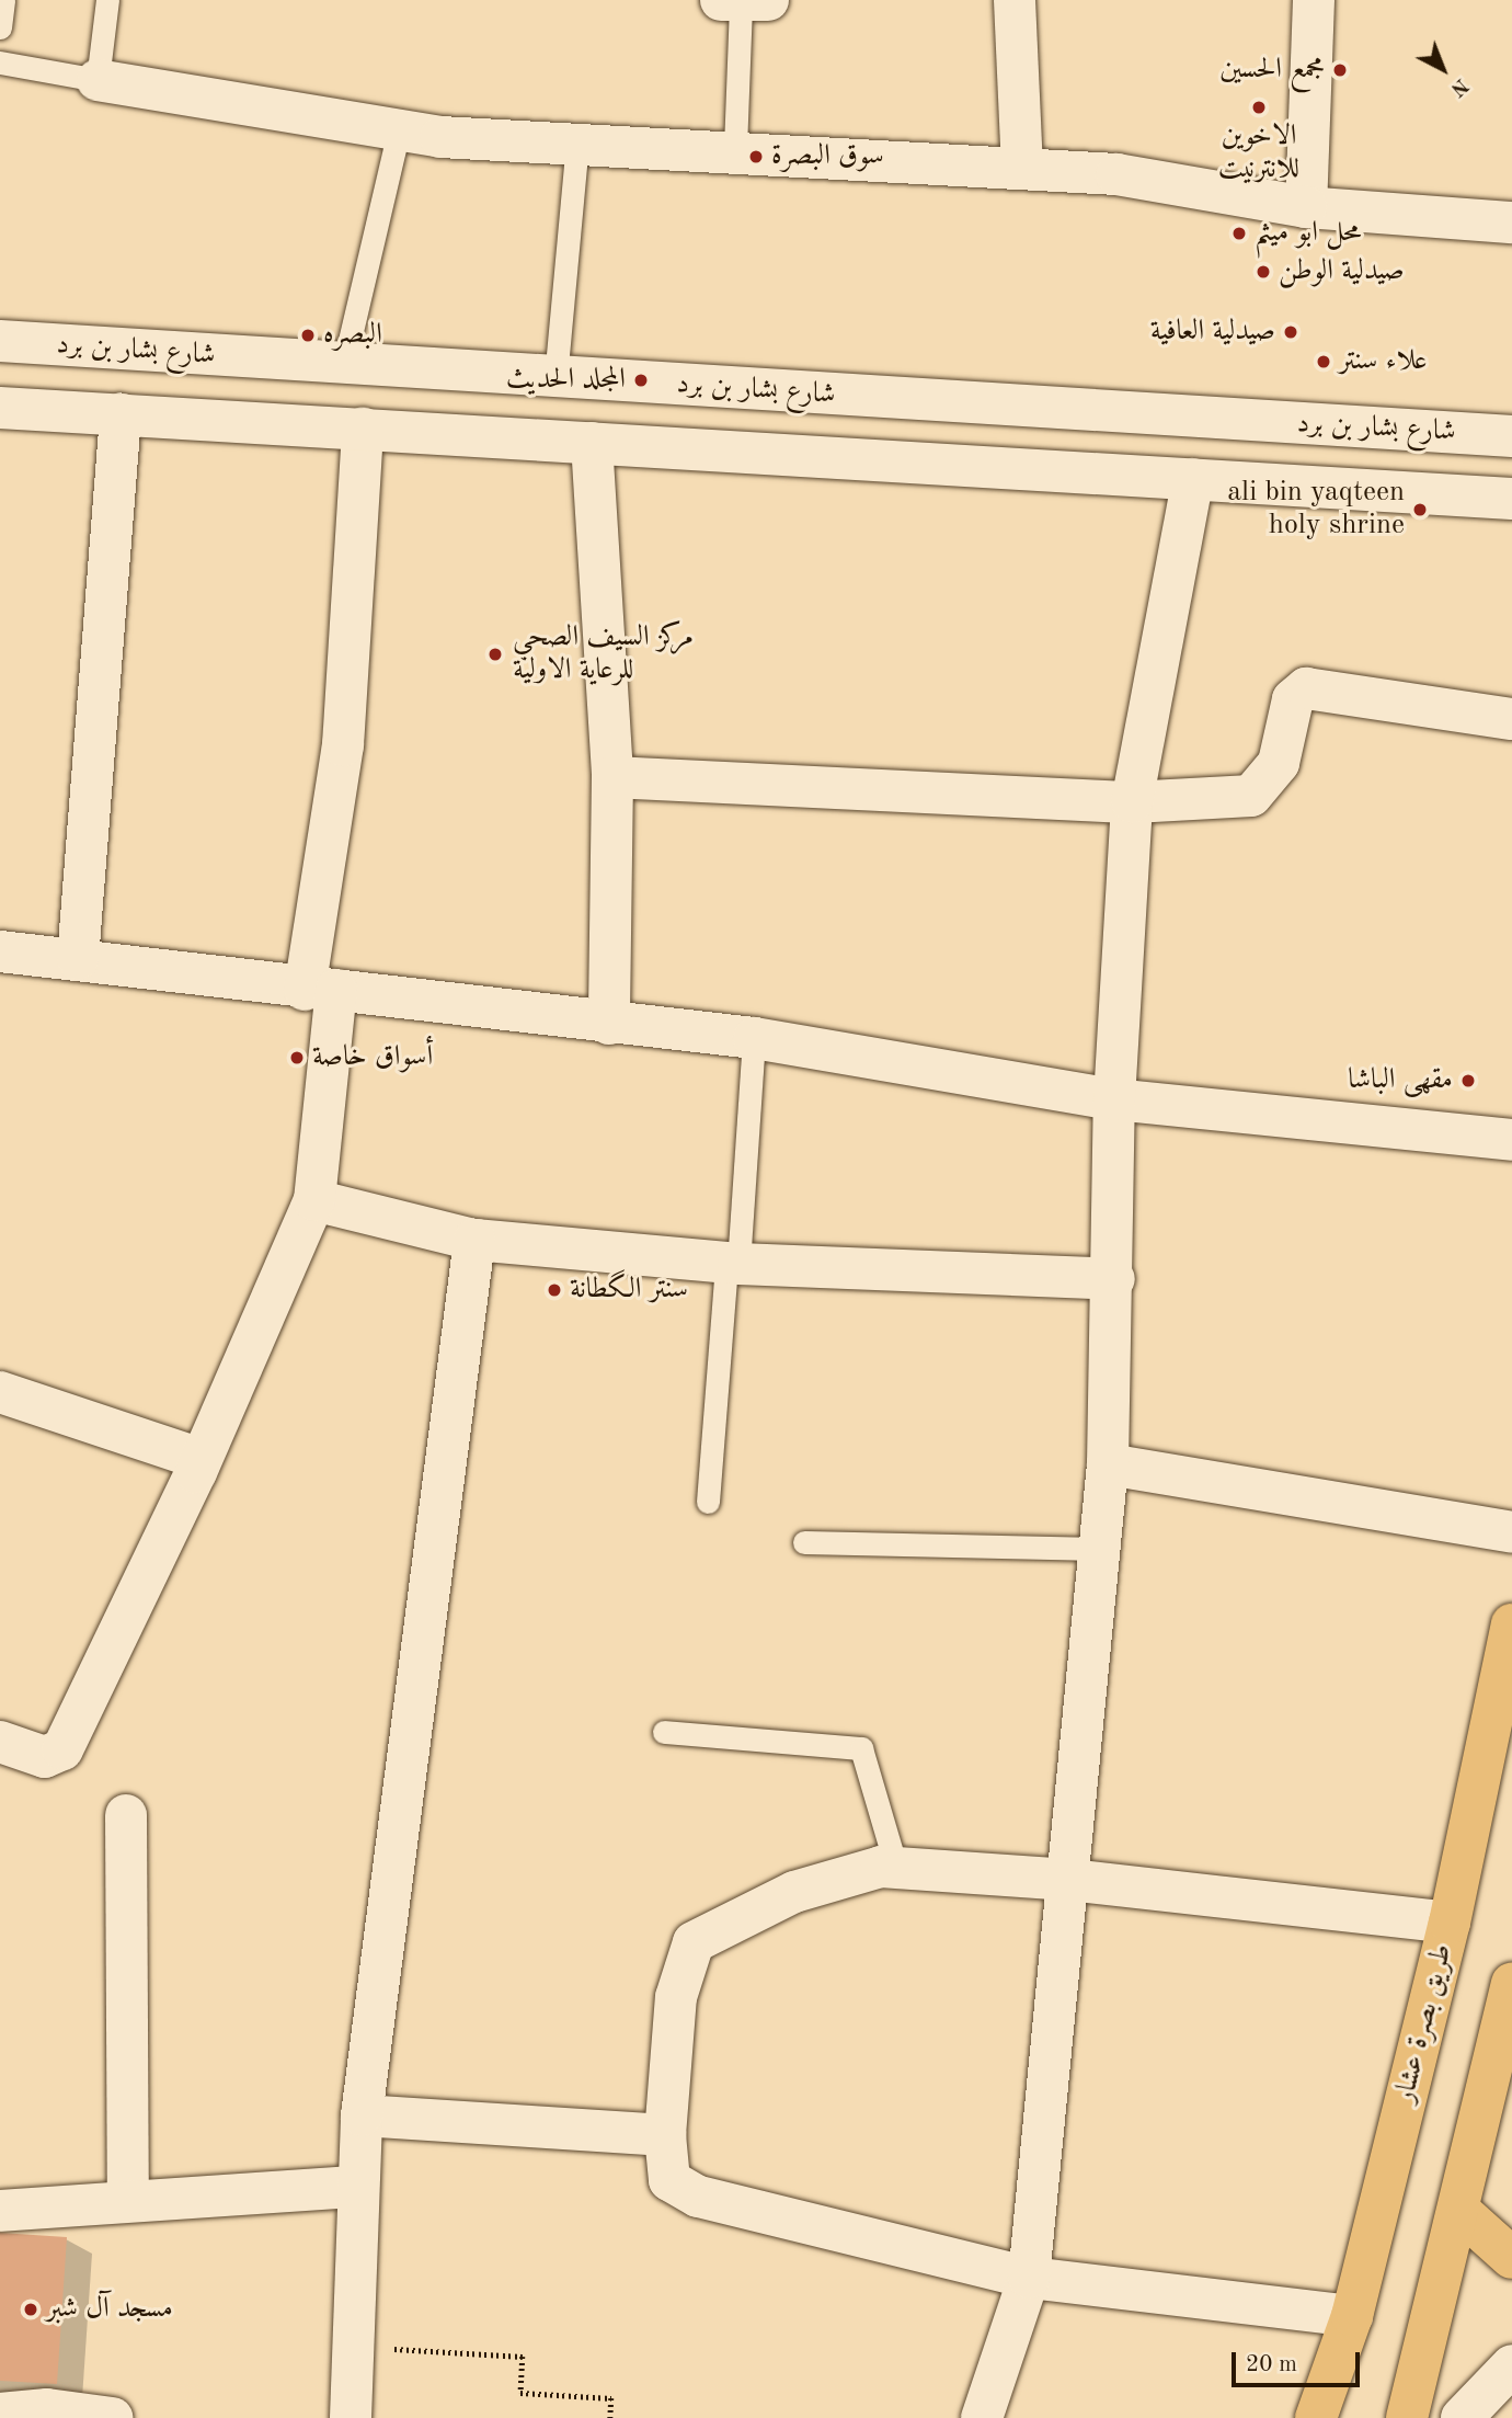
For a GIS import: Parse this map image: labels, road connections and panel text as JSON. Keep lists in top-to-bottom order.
{
  "streets": {
    "main road": ["طريق بصرة عشار"],
    "street": ["شارع بشار بن برد"]
  },
  "places": [
    "مجمع الحسين",
    "الاخوين للانترنيت",
    "سوق البصرة",
    "محل ابو ميثم",
    "صيدلية الوطن",
    "صيدلية العافية",
    "البصره",
    "علاء سنتر",
    "المجلد الحديث",
    "ali bin yaqteen holy shrine",
    "مركز السيف الصحي للرعاية الاولية",
    "أسواق خاصة",
    "مقهى الباشا",
    "سنتر الگطانة",
    "مسجد آل شبر"
  ],
  "scale_bar": "20 m",
  "north": "bottom right"
}
